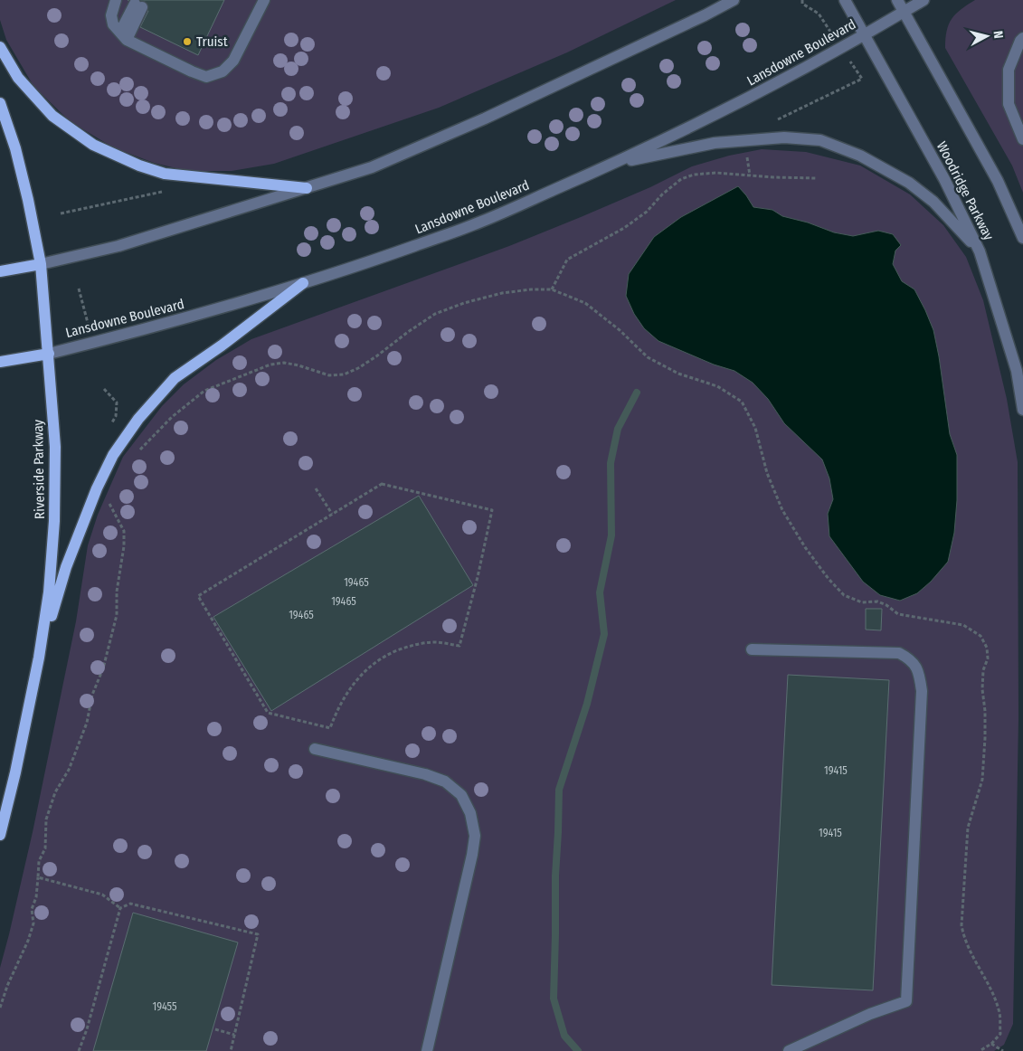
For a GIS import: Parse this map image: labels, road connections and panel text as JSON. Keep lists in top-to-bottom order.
{
  "streets": {
    "main road": ["Lansdowne Boulevard", "Riverside Parkway"],
    "street": ["Woodridge Parkway"]
  },
  "crossings": [
    ["Lansdowne Boulevard", "Woodridge Parkway"],
    ["Lansdowne Boulevard", "Riverside Parkway"]
  ],
  "places": ["Truist"],
  "house_numbers": [
    "19465",
    "19465",
    "19465",
    "19415",
    "19415",
    "19455"
  ],
  "north": "right"
}
